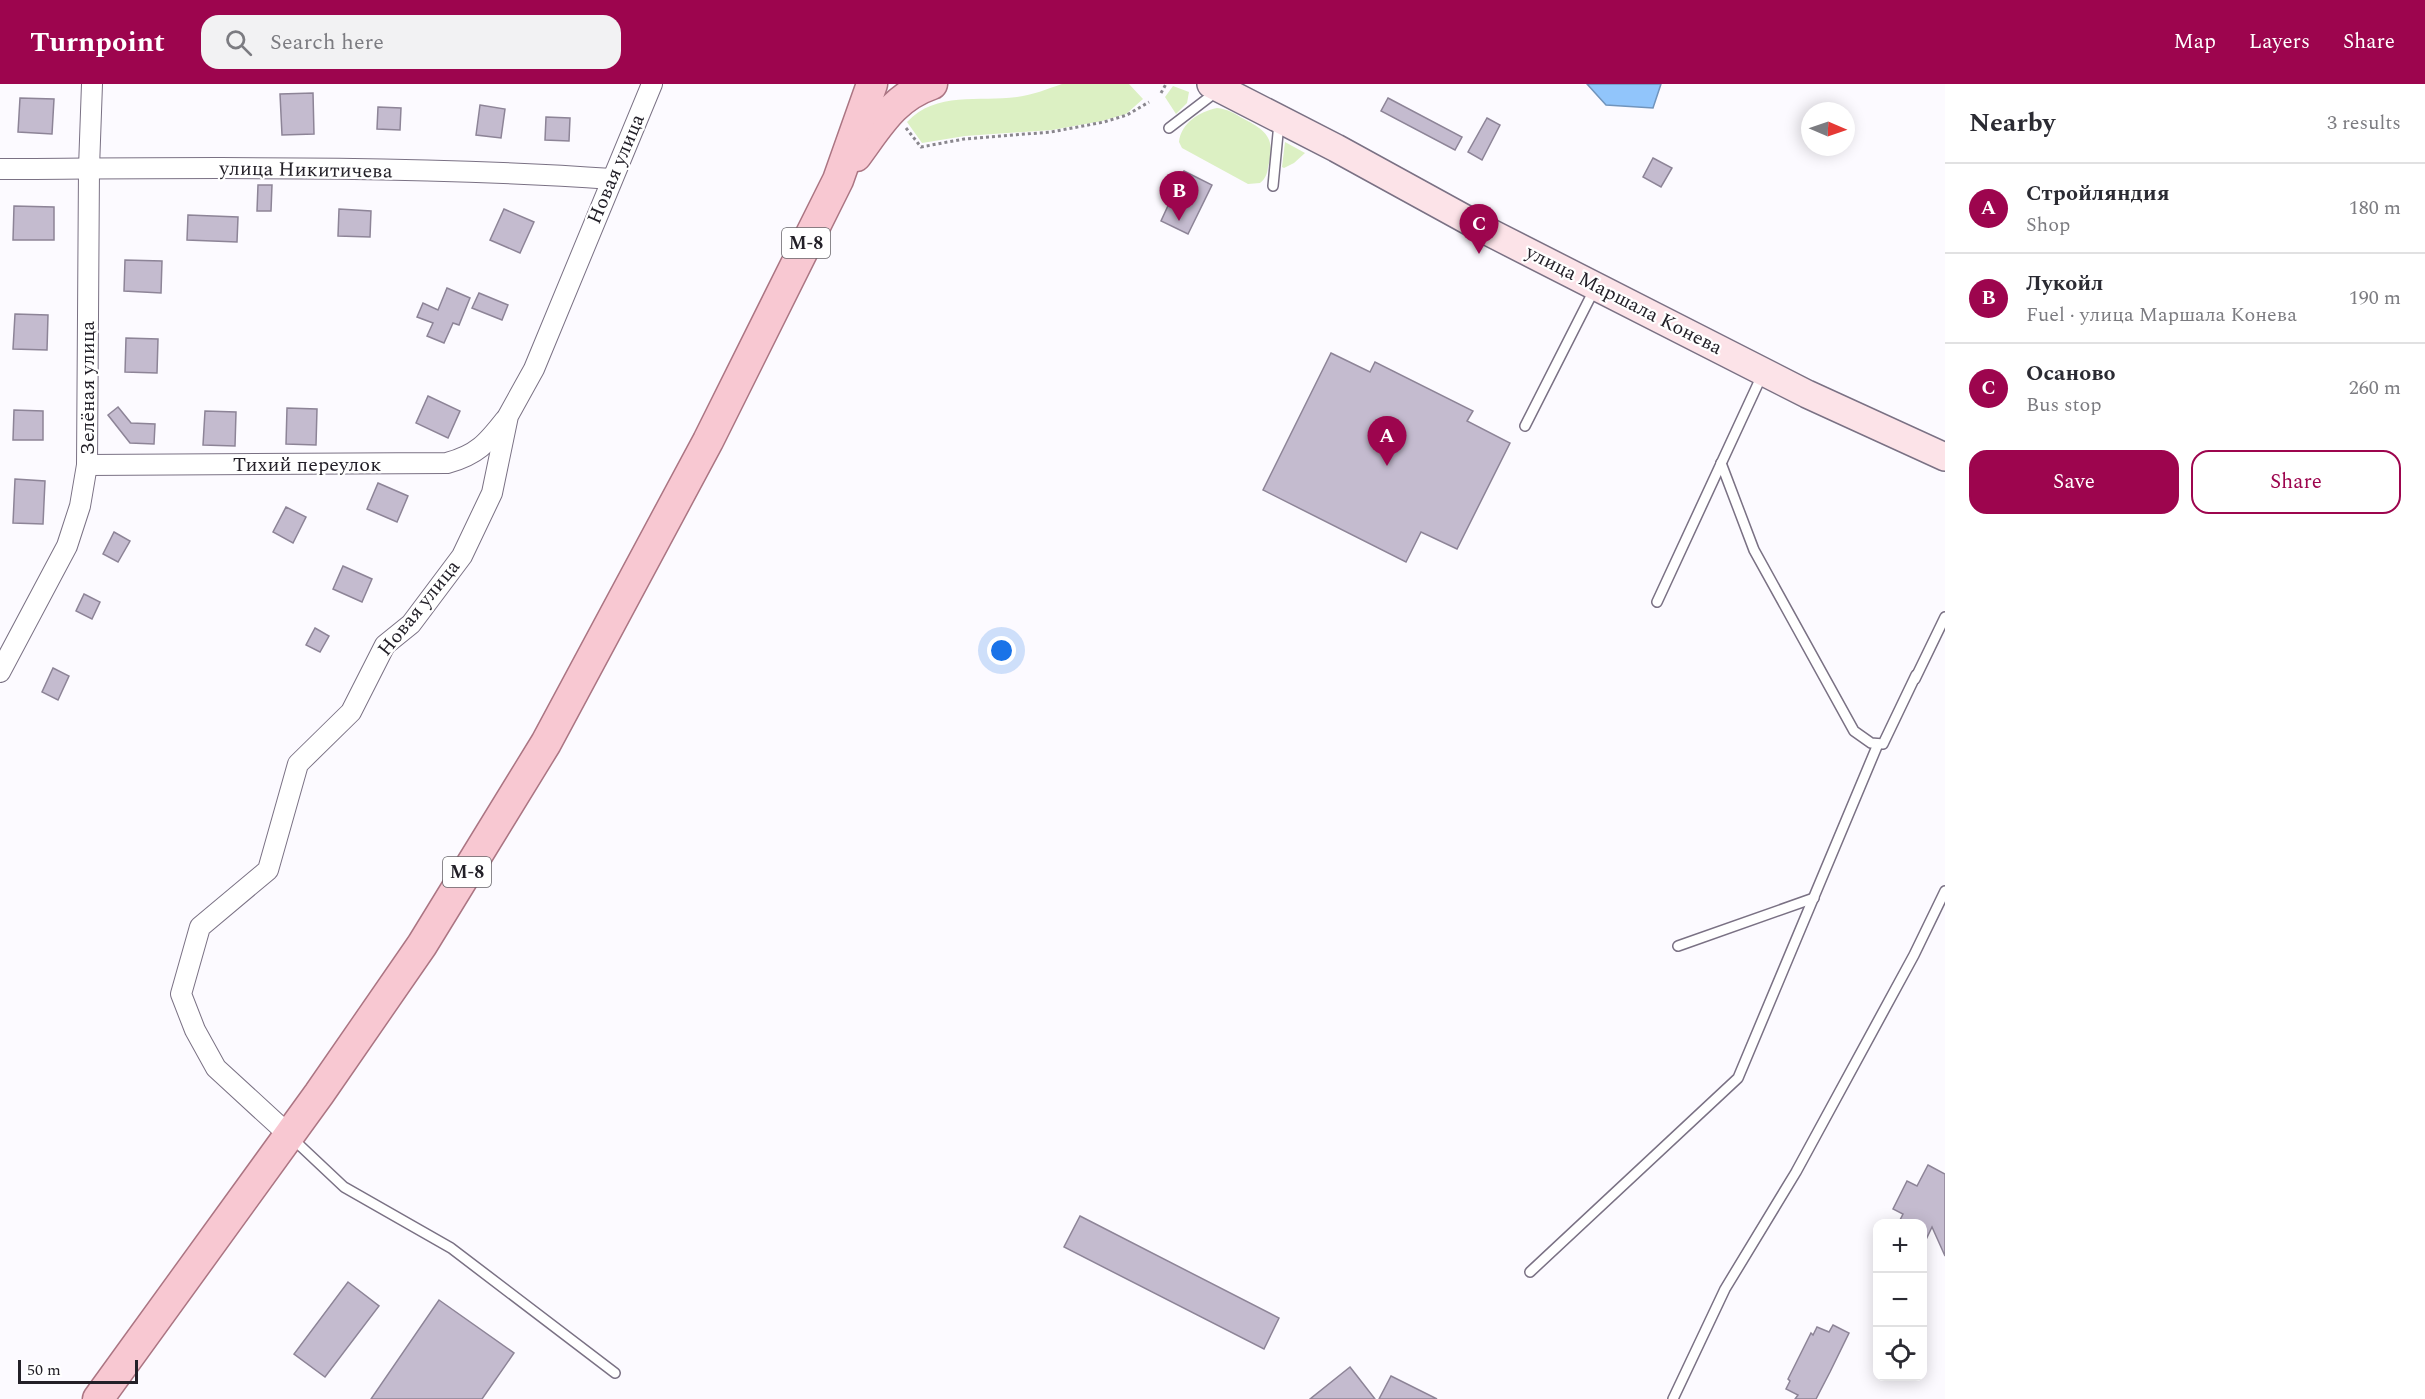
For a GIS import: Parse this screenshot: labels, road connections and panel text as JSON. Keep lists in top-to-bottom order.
{
  "streets": {
    "main road": ["М-8", "улица Маршала Конева"],
    "street": [
      "Новая улица",
      "улица Никитичева",
      "Зелёная улица",
      "Тихий переулок"
    ]
  },
  "crossings": [
    ["Новая улица", "улица Никитичева"],
    ["Новая улица", "М-8"],
    ["Новая улица", "Тихий переулок"],
    ["улица Никитичева", "Зелёная улица"],
    ["Зелёная улица", "Тихий переулок"]
  ],
  "scale_bar": "50 m",
  "north": "right",
  "page": {
    "header": "Turnpoint",
    "search": "Search here",
    "nav": ["Map", "Layers", "Share"],
    "heading": ["Nearby", "3 results"],
    "list": [
      {
        "mark": "A",
        "name": "Стройляндия",
        "note": "Shop",
        "value": "180 m"
      },
      {
        "mark": "B",
        "name": "Лукойл",
        "note": "Fuel · улица Маршала Конева",
        "value": "190 m"
      },
      {
        "mark": "C",
        "name": "Осаново",
        "note": "Bus stop",
        "value": "260 m"
      }
    ],
    "pins": ["B", "C", "A"],
    "buttons": ["Save", "Share"],
    "map_buttons": ["+", "−"],
    "scale": "50 m"
  }
}
